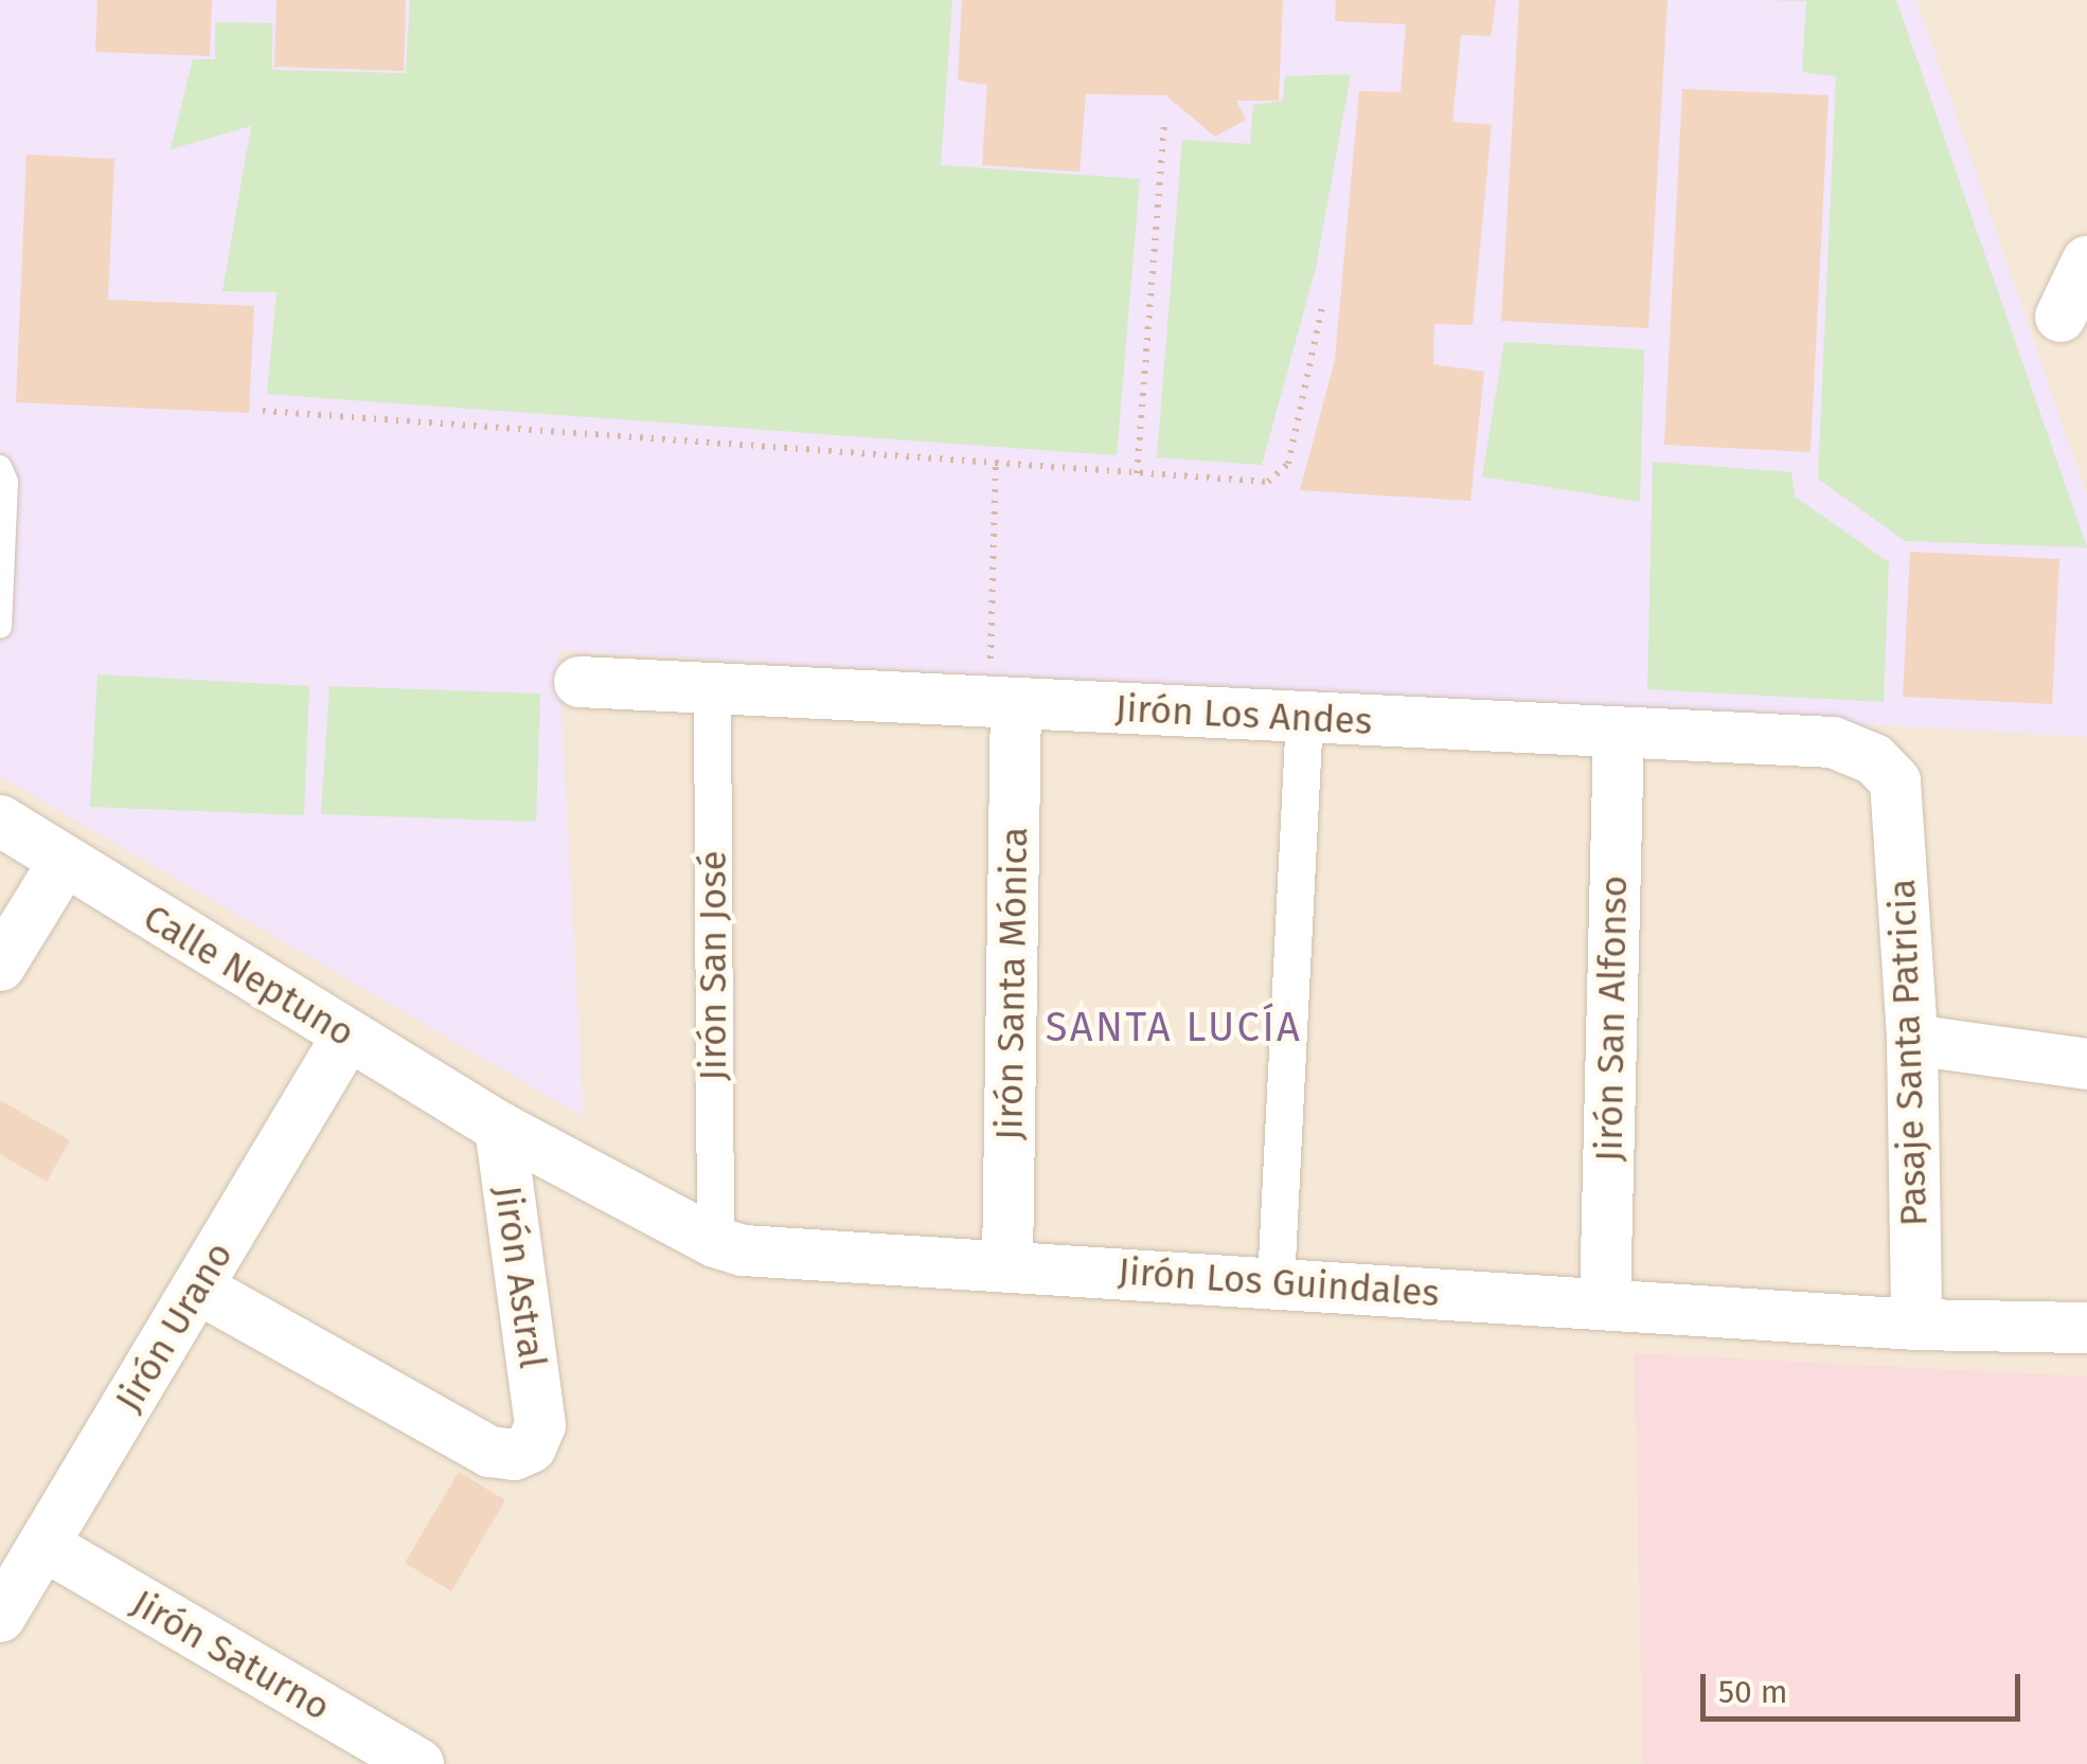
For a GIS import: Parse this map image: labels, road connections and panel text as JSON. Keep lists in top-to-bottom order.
{
  "streets": {
    "street": [
      "Jirón Los Andes",
      "Jirón San José",
      "Calle Neptuno",
      "Jirón Santa Mónica",
      "Jirón San Alfonso",
      "Pasaje Santa Patricia",
      "Jirón Astral",
      "Jirón Los Guindales",
      "Jirón Urano",
      "Jirón Saturno"
    ]
  },
  "crossings": [
    ["Jirón Los Andes", "Jirón San José"],
    ["Jirón Los Andes", "Jirón Santa Mónica"],
    ["Jirón Los Andes", "Jirón San Alfonso"],
    ["Jirón Los Andes", "Pasaje Santa Patricia"],
    ["Jirón San José", "Jirón Los Guindales"],
    ["Calle Neptuno", "Jirón Astral"],
    ["Calle Neptuno", "Jirón Los Guindales"],
    ["Calle Neptuno", "Jirón Urano"],
    ["Jirón Santa Mónica", "Jirón Los Guindales"],
    ["Jirón San Alfonso", "Jirón Los Guindales"],
    ["Pasaje Santa Patricia", "Jirón Los Guindales"],
    ["Jirón Astral", "Jirón Los Guindales"],
    ["Jirón Astral", "Jirón Urano"],
    ["Jirón Urano", "Jirón Saturno"]
  ],
  "districts": ["SANTA LUCÍA"],
  "scale_bar": "50 m"
}
